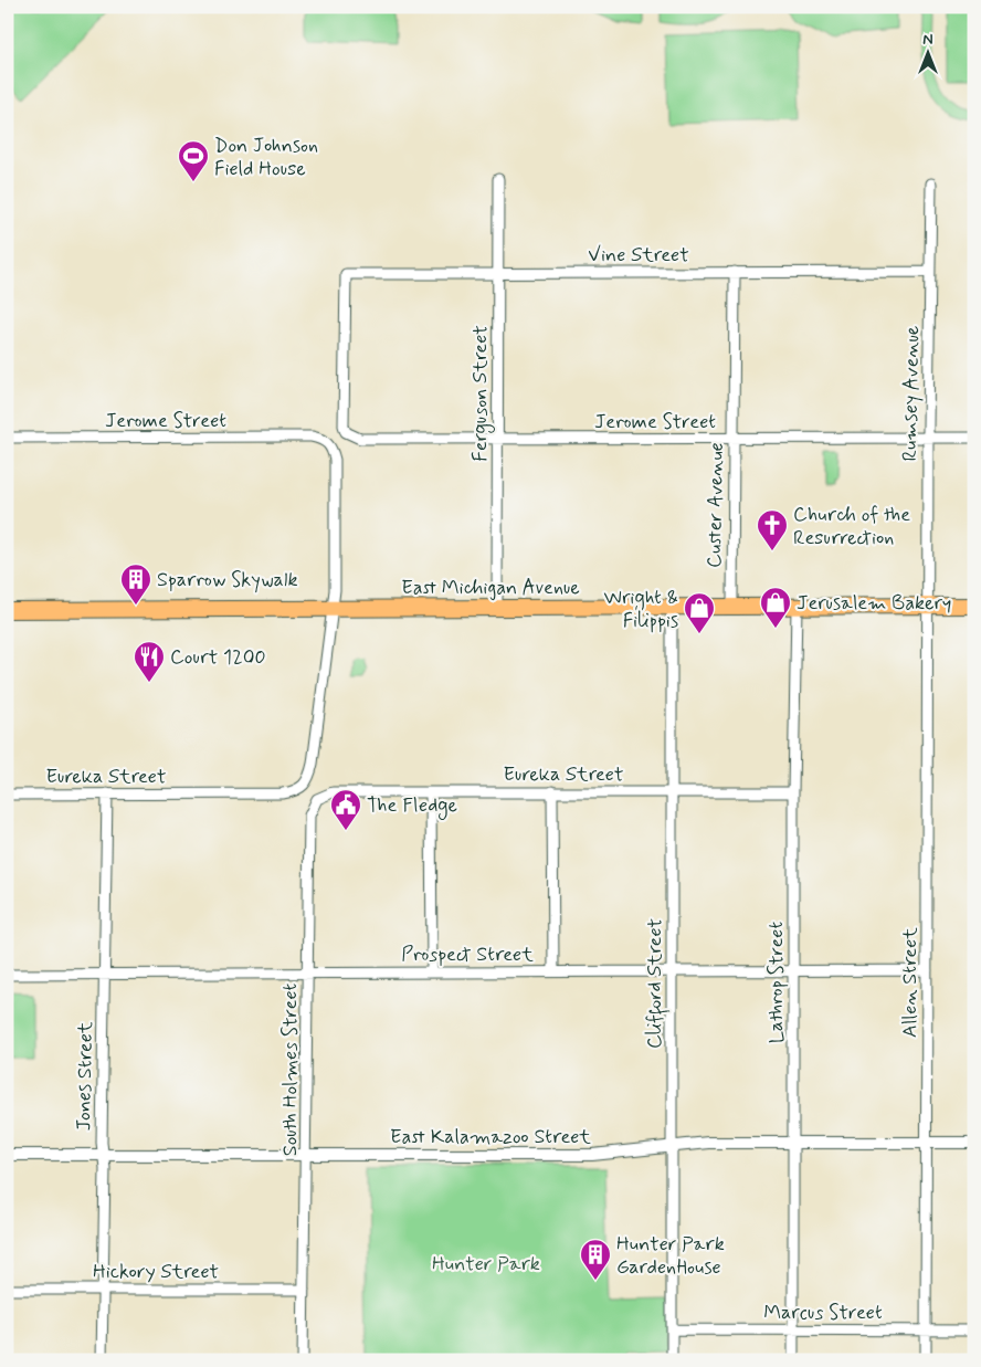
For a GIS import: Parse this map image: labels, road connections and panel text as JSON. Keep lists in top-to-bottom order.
{
  "streets": {
    "main road": ["East Michigan Avenue"],
    "street": [
      "Vine Street",
      "Ferguson Street",
      "Rumsey Avenue",
      "Jerome Street",
      "Custer Avenue",
      "Eureka Street",
      "Prospect Street",
      "Lathrop Street",
      "Allen Street",
      "Clifford Street",
      "South Holmes Street",
      "Jones Street",
      "East Kalamazoo Street",
      "Hickory Street",
      "Marcus Street"
    ]
  },
  "crossings": [
    ["Vine Street", "Ferguson Street"],
    ["Vine Street", "Rumsey Avenue"],
    ["Vine Street", "Jerome Street"],
    ["Vine Street", "Custer Avenue"],
    ["Ferguson Street", "Jerome Street"],
    ["Ferguson Street", "East Michigan Avenue"],
    ["Rumsey Avenue", "Jerome Street"],
    ["Rumsey Avenue", "East Michigan Avenue"],
    ["Rumsey Avenue", "Allen Street"],
    ["Jerome Street", "Custer Avenue"],
    ["Jerome Street", "East Michigan Avenue"],
    ["Jerome Street", "Eureka Street"],
    ["Custer Avenue", "East Michigan Avenue"],
    ["East Michigan Avenue", "Eureka Street"],
    ["East Michigan Avenue", "Lathrop Street"],
    ["East Michigan Avenue", "Allen Street"],
    ["East Michigan Avenue", "Clifford Street"],
    ["Eureka Street", "Lathrop Street"],
    ["Eureka Street", "Clifford Street"],
    ["Eureka Street", "South Holmes Street"],
    ["Eureka Street", "Jones Street"],
    ["Prospect Street", "Lathrop Street"],
    ["Prospect Street", "Allen Street"],
    ["Prospect Street", "Clifford Street"],
    ["Prospect Street", "South Holmes Street"],
    ["Prospect Street", "Jones Street"],
    ["Lathrop Street", "East Kalamazoo Street"],
    ["Lathrop Street", "Marcus Street"],
    ["Allen Street", "East Kalamazoo Street"],
    ["Allen Street", "Marcus Street"],
    ["Clifford Street", "East Kalamazoo Street"],
    ["Clifford Street", "Marcus Street"],
    ["South Holmes Street", "East Kalamazoo Street"],
    ["South Holmes Street", "Hickory Street"],
    ["Jones Street", "East Kalamazoo Street"],
    ["Jones Street", "Hickory Street"]
  ],
  "parks": ["Hunter Park"],
  "places": {
    "sports": ["Don Johnson Field House"],
    "church": ["Church of the Resurrection"],
    "building": ["Sparrow Skywalk", "Hunter Park GardenHouse"],
    "shop": ["Jerusalem Bakery", "Wright & Filippis"],
    "restaurant": ["Court 1200"],
    "public building": ["The Fledge"]
  },
  "north": "top"
}
